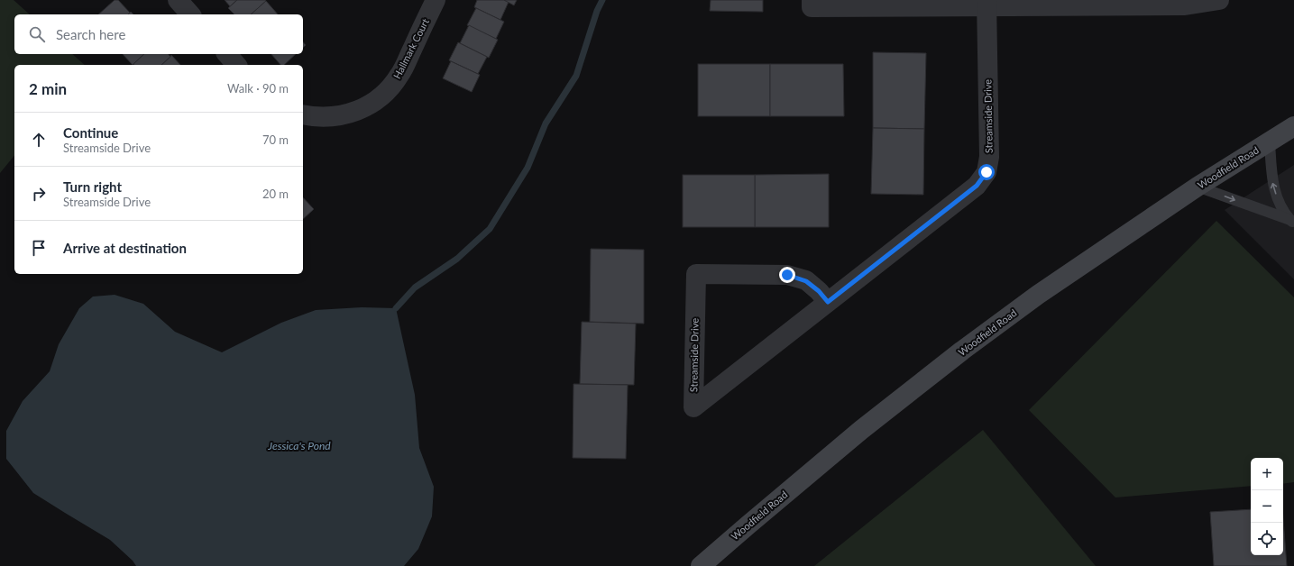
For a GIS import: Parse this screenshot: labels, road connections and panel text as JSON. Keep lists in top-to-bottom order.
{
  "streets": {
    "main road": ["Woodfield Road"],
    "street": ["Hallmark Court", "Streamside Drive"]
  },
  "water": ["Jessica's Pond"],
  "page": {
    "search": "Search here",
    "heading": ["2 min", "Walk · 90 m"],
    "list": [
      ["Continue", "Streamside Drive", "70 m"],
      ["Turn right", "Streamside Drive", "20 m"],
      "Arrive at destination"
    ],
    "map_buttons": ["+", "−"]
  }
}
